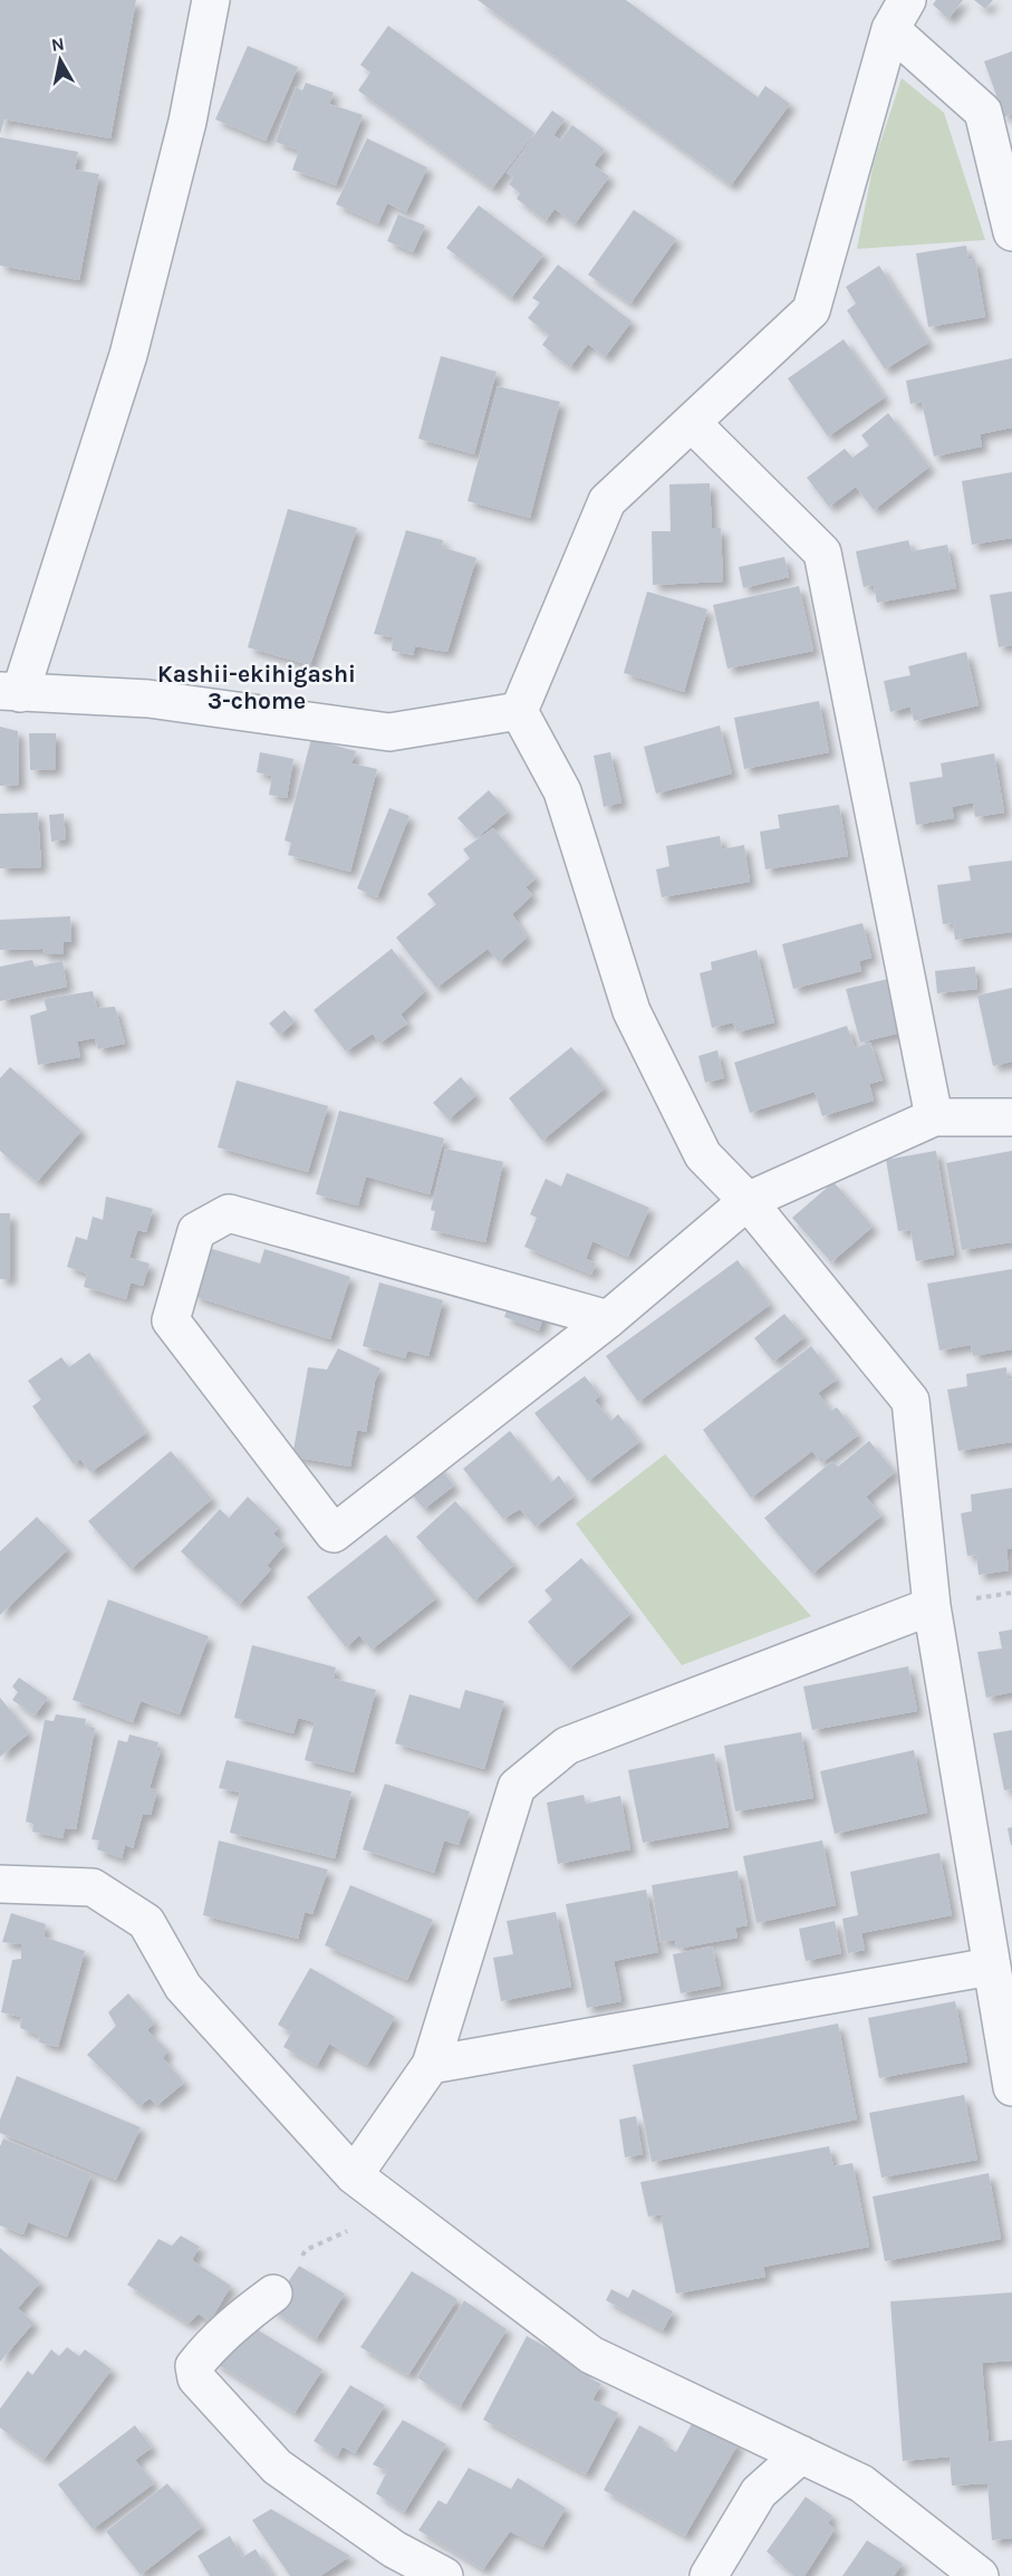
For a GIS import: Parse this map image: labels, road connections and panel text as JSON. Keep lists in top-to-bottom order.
{
  "districts": ["Kashii-ekihigashi 3-chome"],
  "north": "top"
}
